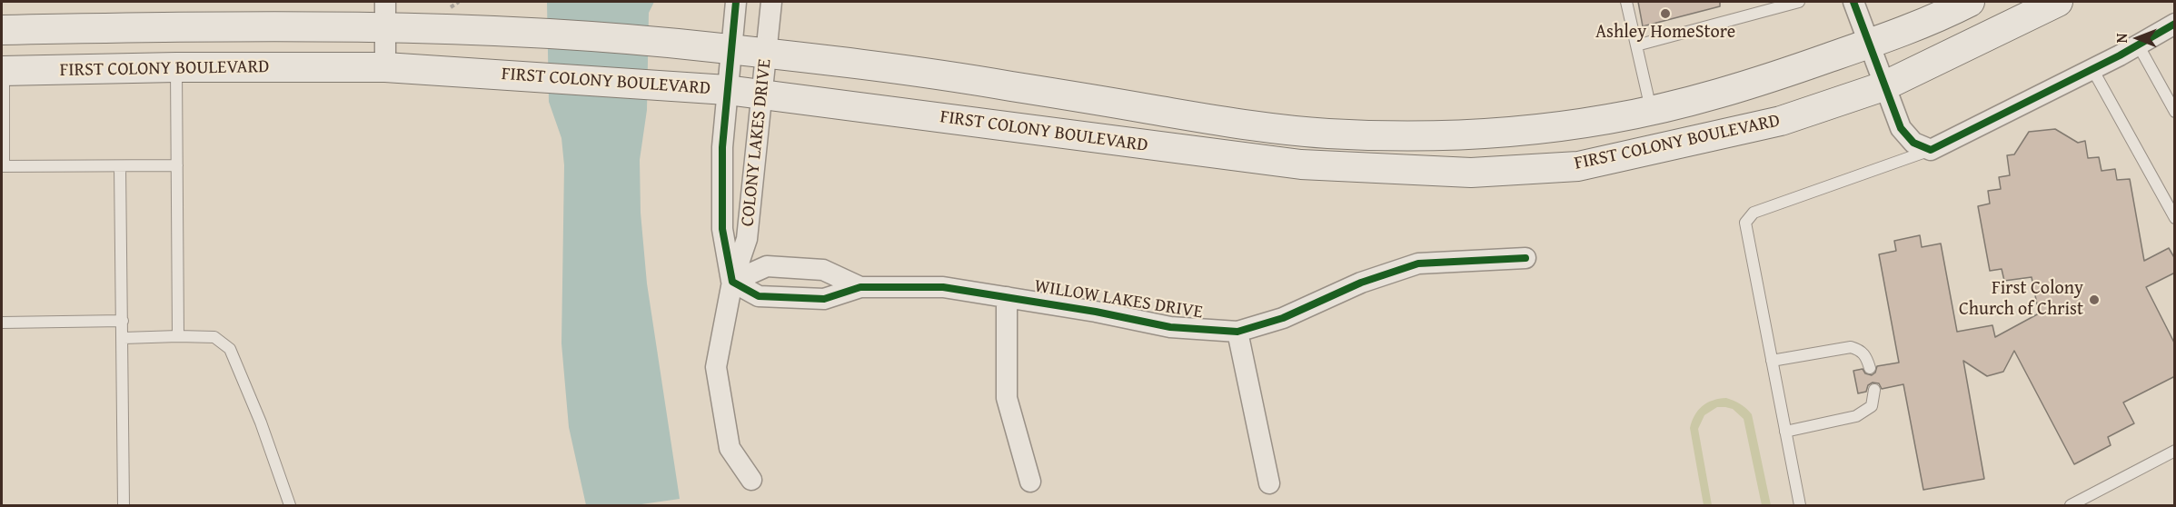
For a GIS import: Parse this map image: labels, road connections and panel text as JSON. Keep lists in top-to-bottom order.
{
  "streets": {
    "main road": ["FIRST COLONY BOULEVARD"],
    "street": ["COLONY LAKES DRIVE", "WILLOW LAKES DRIVE"]
  },
  "crossings": [
    ["FIRST COLONY BOULEVARD", "COLONY LAKES DRIVE"],
    ["COLONY LAKES DRIVE", "WILLOW LAKES DRIVE"]
  ],
  "places": ["Ashley HomeStore", "First Colony Church of Christ"],
  "north": "left"
}
